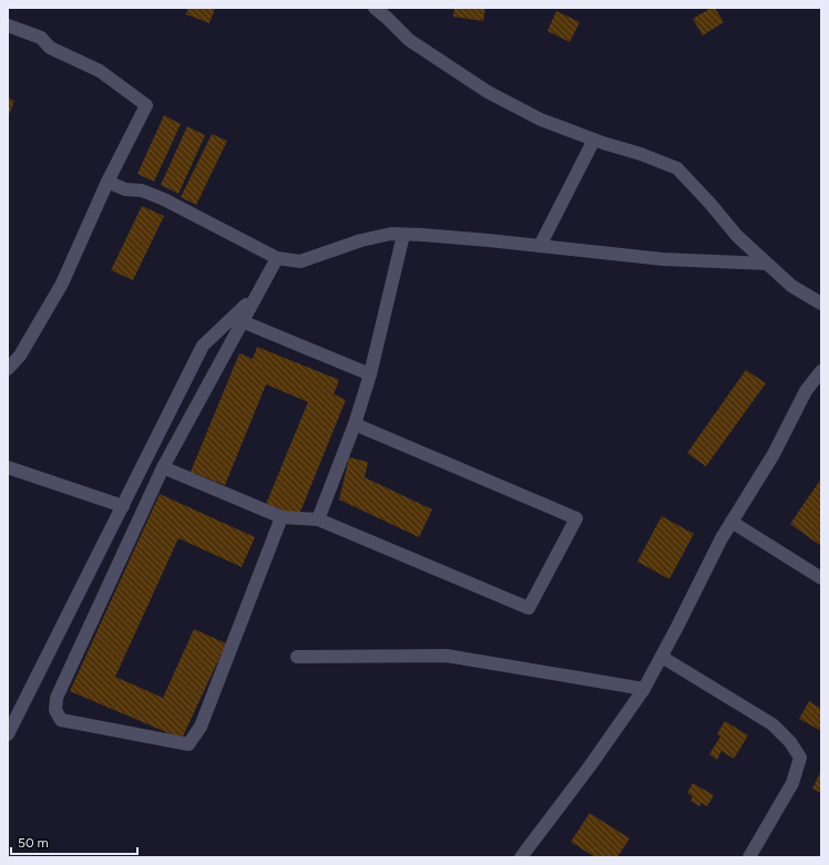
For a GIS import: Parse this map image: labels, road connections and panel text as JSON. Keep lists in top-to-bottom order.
{
  "scale_bar": "50 m"
}
